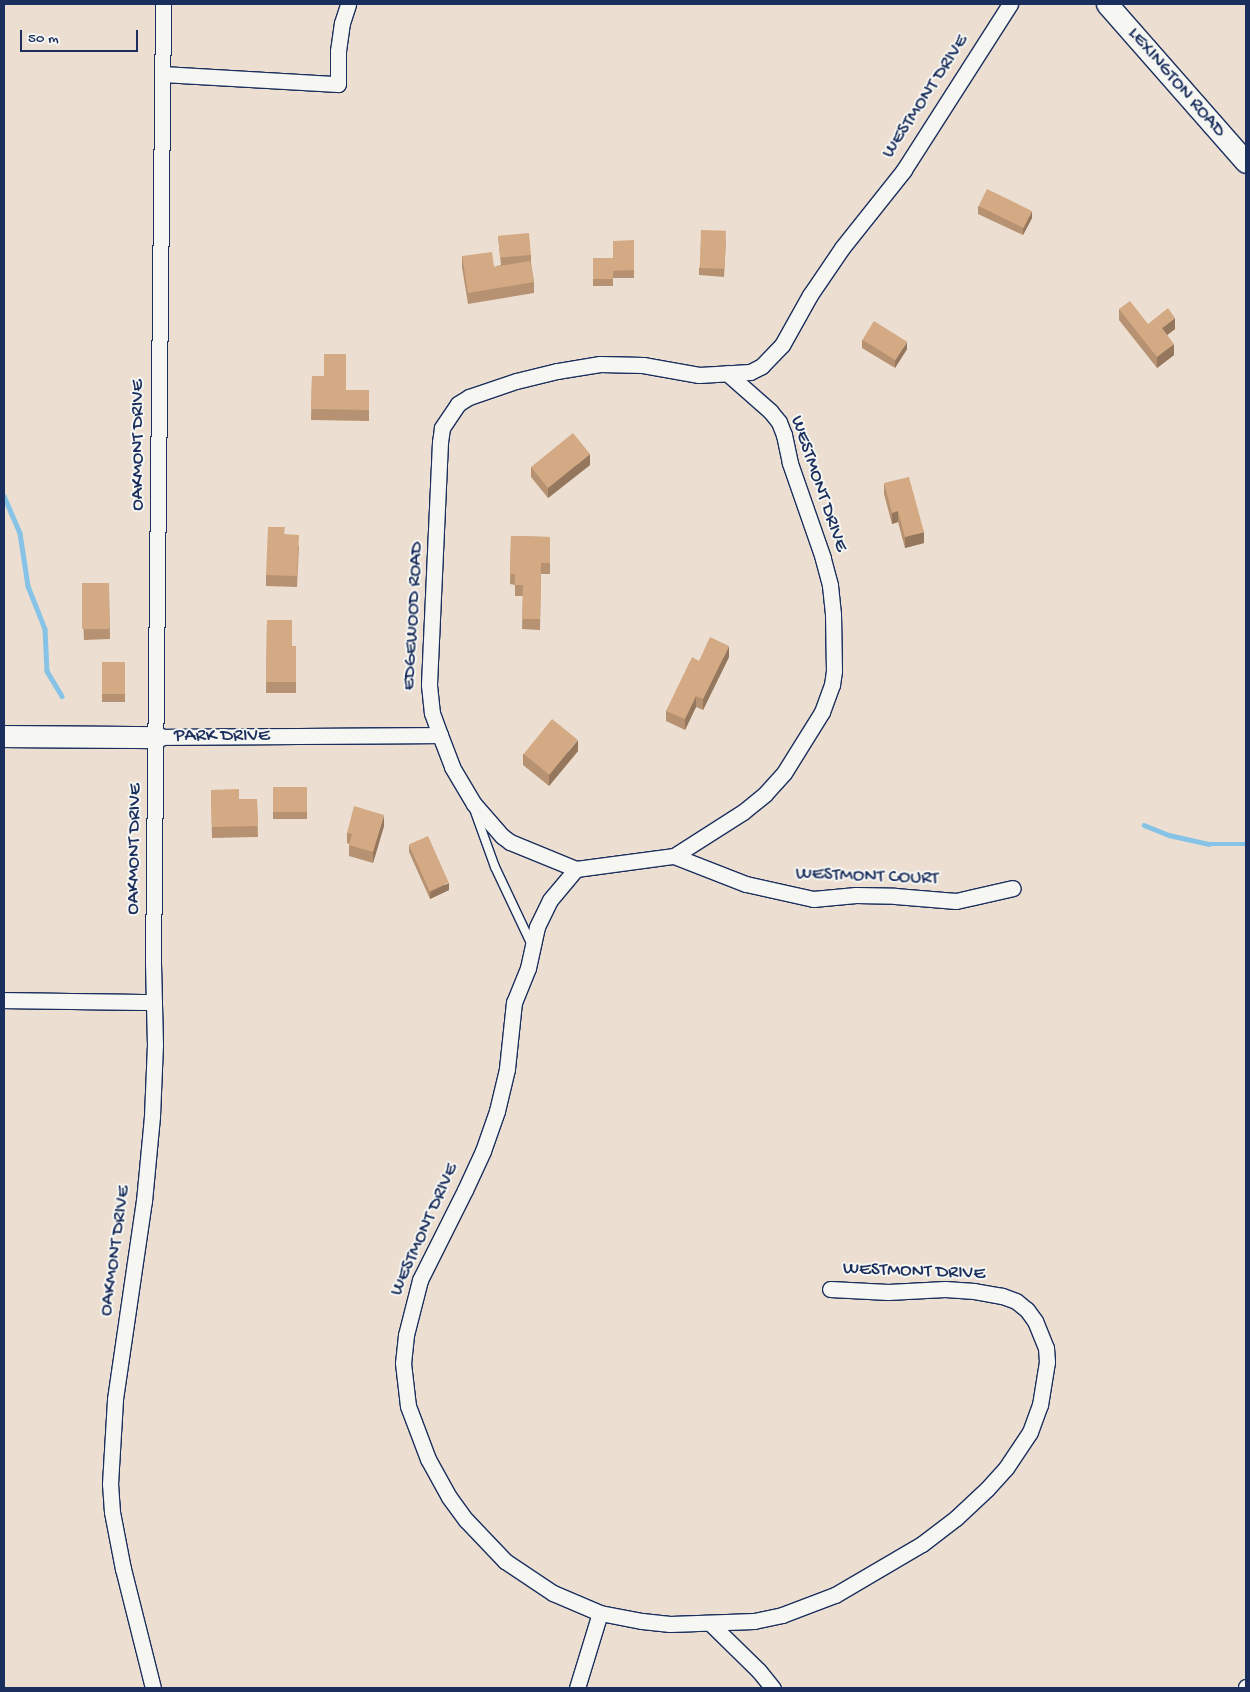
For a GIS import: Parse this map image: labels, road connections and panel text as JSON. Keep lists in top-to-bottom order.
{
  "streets": {
    "main road": ["LEXINGTON ROAD", "PARK DRIVE"],
    "street": [
      "WESTMONT DRIVE",
      "OAKMONT DRIVE",
      "EDGEWOOD ROAD",
      "WESTMONT COURT"
    ]
  },
  "crossings": [
    ["WESTMONT DRIVE", "EDGEWOOD ROAD"],
    ["WESTMONT DRIVE", "WESTMONT COURT"],
    ["OAKMONT DRIVE", "PARK DRIVE"],
    ["EDGEWOOD ROAD", "PARK DRIVE"],
    ["EDGEWOOD ROAD", "WESTMONT COURT"]
  ],
  "scale_bar": "50 m"
}
